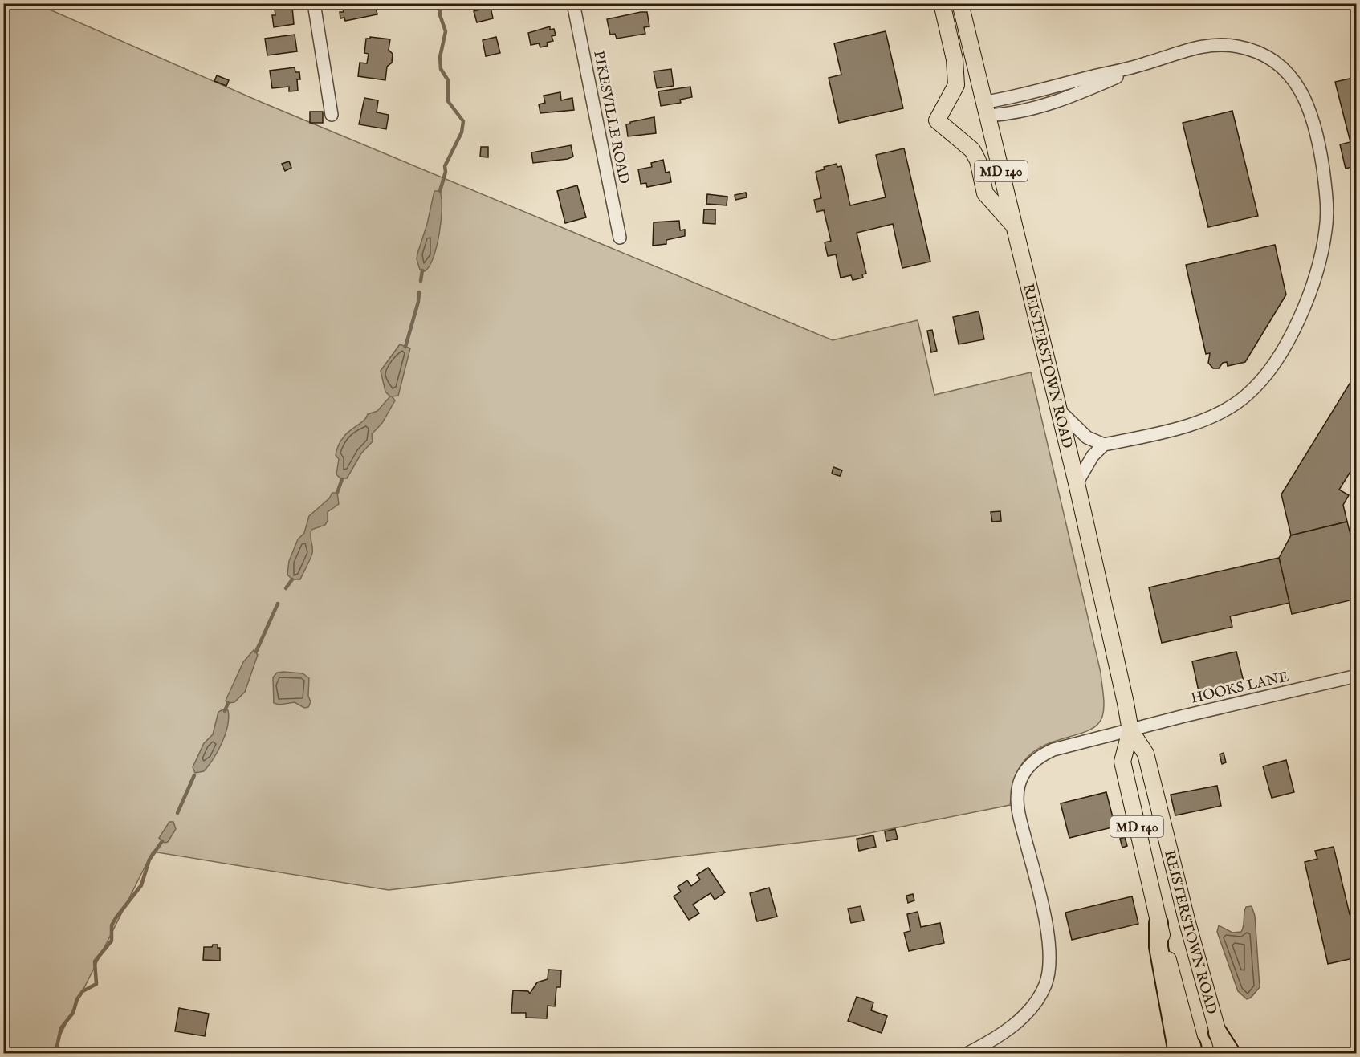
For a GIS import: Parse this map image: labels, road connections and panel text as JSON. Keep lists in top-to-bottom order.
{
  "streets": {
    "main road": ["MD 140", "REISTERSTOWN ROAD"],
    "street": ["PIKESVILLE ROAD", "HOOKS LANE"]
  },
  "crossings": [
    ["REISTERSTOWN ROAD", "HOOKS LANE"]
  ]
}
